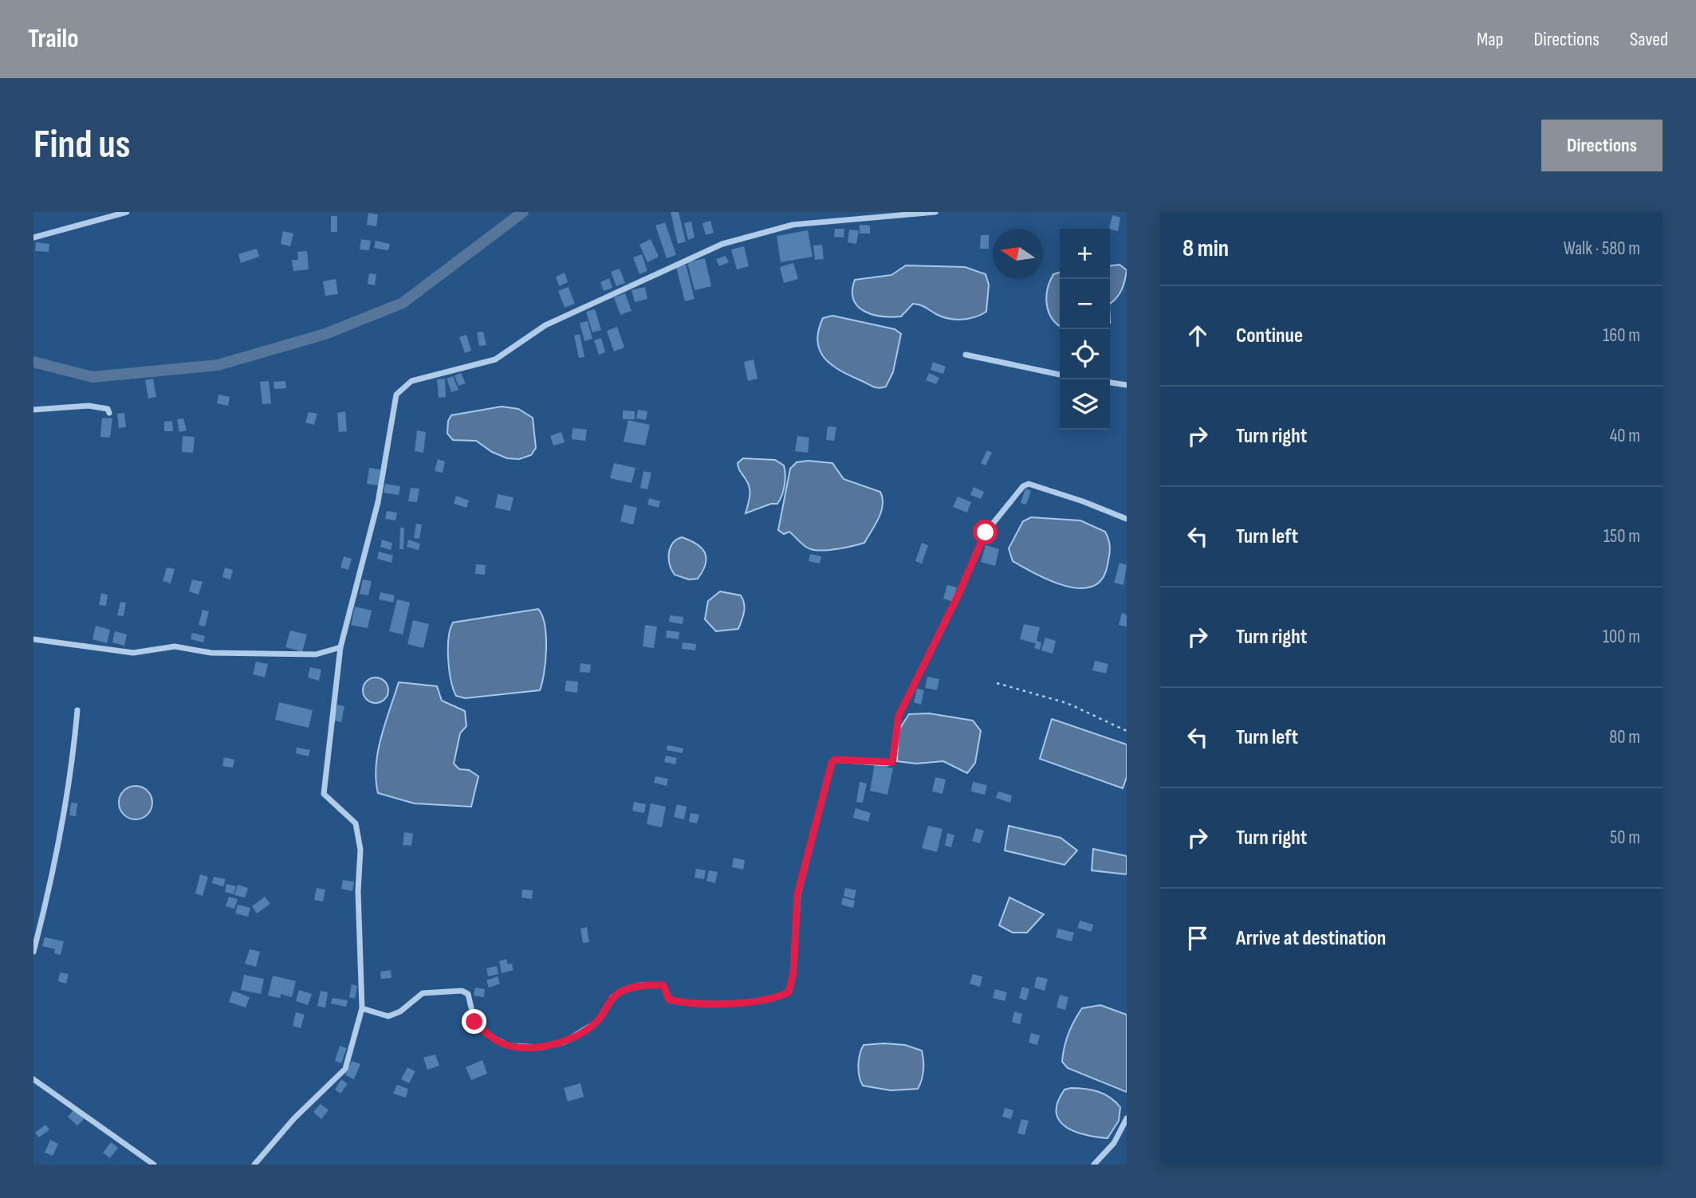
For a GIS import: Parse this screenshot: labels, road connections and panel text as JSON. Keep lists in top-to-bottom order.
{
  "north": "left",
  "page": {
    "header": "Trailo",
    "nav": ["Map", "Directions", "Saved"],
    "buttons": "Directions",
    "title": "Find us",
    "heading": ["8 min", "Walk · 580 m"],
    "map_buttons": ["+", "−"],
    "list": [
      ["Continue", "160 m"],
      ["Turn right", "40 m"],
      ["Turn left", "150 m"],
      ["Turn right", "100 m"],
      ["Turn left", "80 m"],
      ["Turn right", "50 m"],
      "Arrive at destination"
    ]
  }
}
